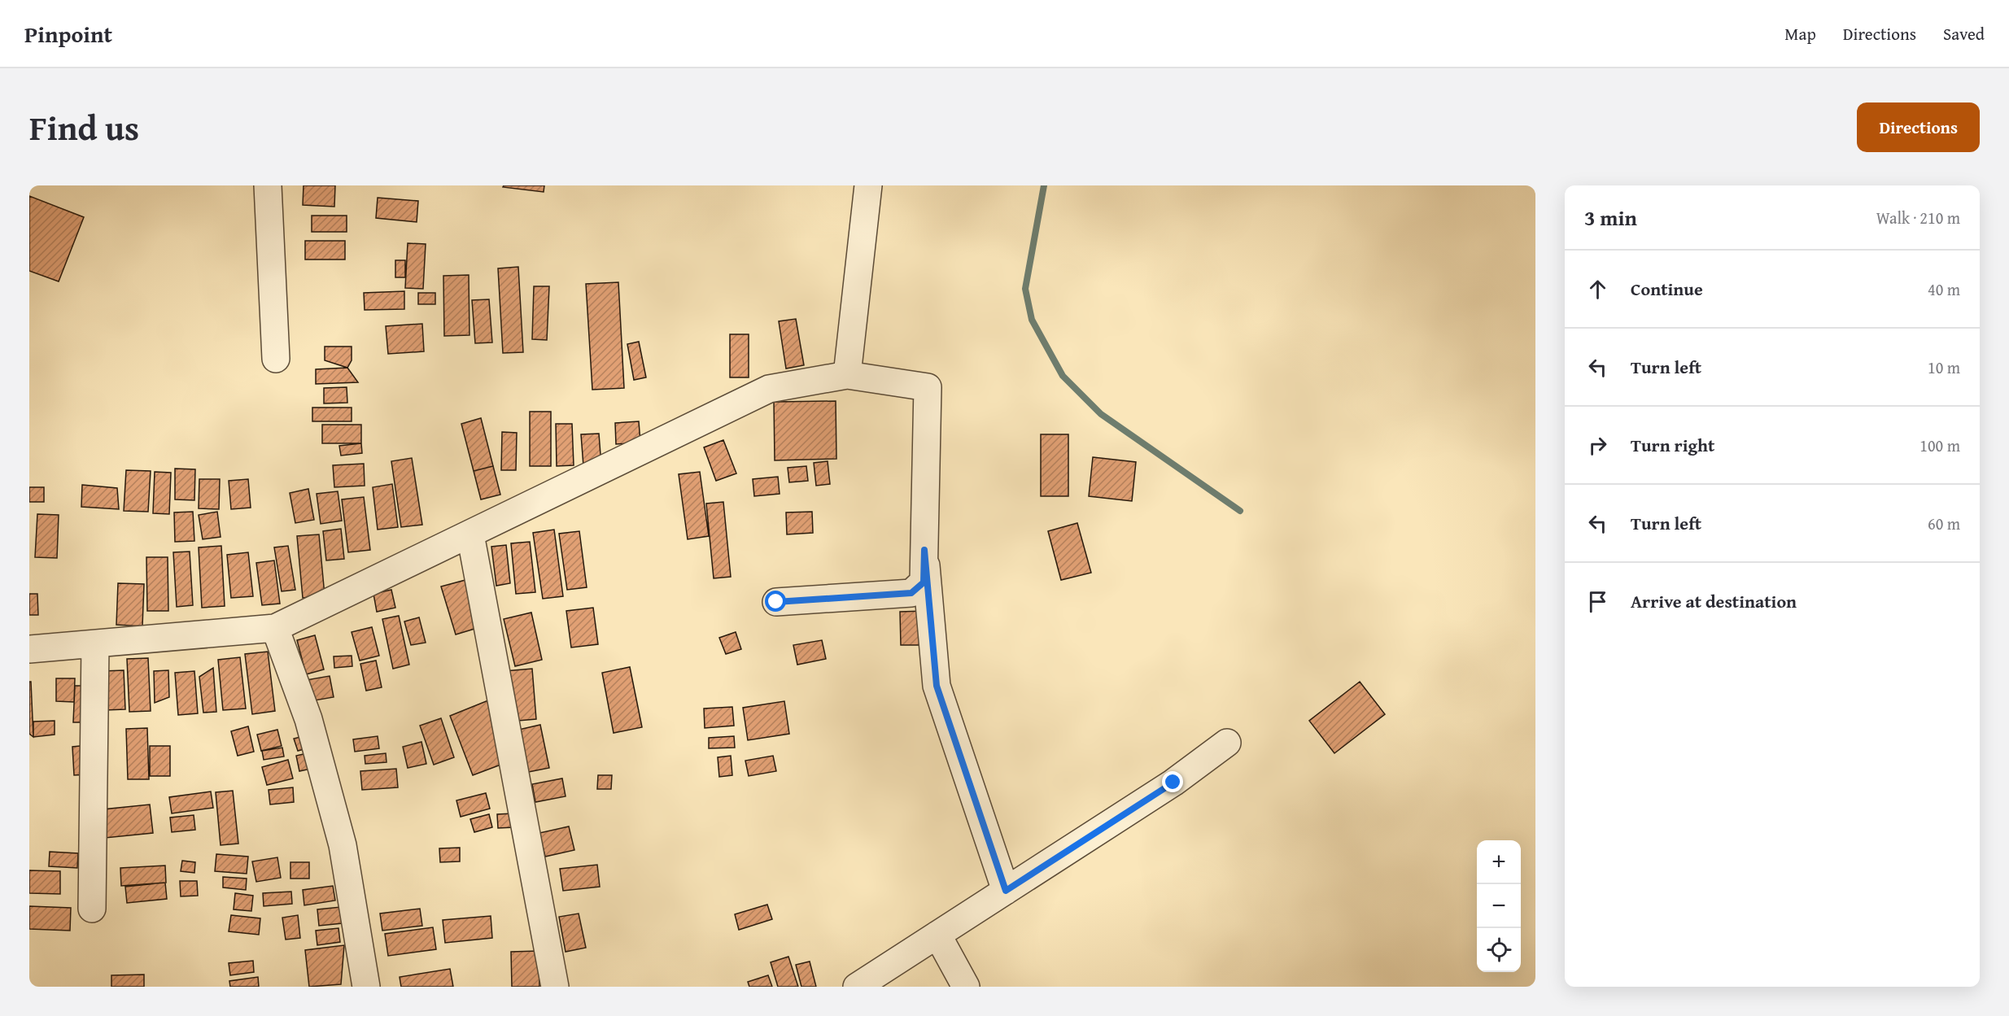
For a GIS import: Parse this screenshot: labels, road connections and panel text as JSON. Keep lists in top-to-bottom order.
{
  "page": {
    "header": "Pinpoint",
    "nav": ["Map", "Directions", "Saved"],
    "title": "Find us",
    "buttons": "Directions",
    "heading": ["3 min", "Walk · 210 m"],
    "list": [
      ["Continue", "40 m"],
      ["Turn left", "10 m"],
      ["Turn right", "100 m"],
      ["Turn left", "60 m"],
      "Arrive at destination"
    ],
    "map_buttons": ["+", "−"]
  }
}
